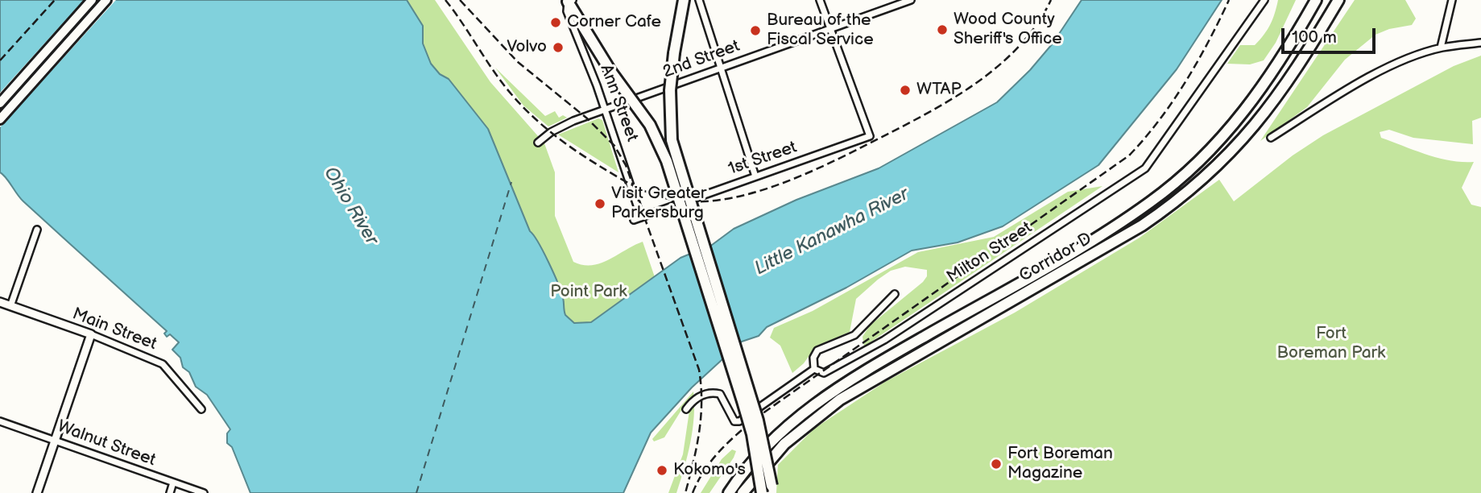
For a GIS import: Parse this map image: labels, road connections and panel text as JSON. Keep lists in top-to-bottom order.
{
  "streets": {
    "highway": ["Corridor D"],
    "street": [
      "2nd Street",
      "Ann Street",
      "1st Street",
      "Milton Street",
      "Main Street",
      "Walnut Street"
    ]
  },
  "crossings": [
    ["2nd Street", "Ann Street"],
    ["2nd Street", "1st Street"],
    ["Ann Street", "1st Street"]
  ],
  "water": ["Ohio River", "Little Kanawha River"],
  "parks": ["Point Park", "Fort Boreman Park"],
  "places": [
    "Corner Cafe",
    "Wood County Sheriff's Office",
    "Bureau of the Fiscal Service",
    "Volvo",
    "WTAP",
    "Visit Greater Parkersburg",
    "Fort Boreman Magazine",
    "Kokomo's"
  ],
  "scale_bar": "100 m"
}
